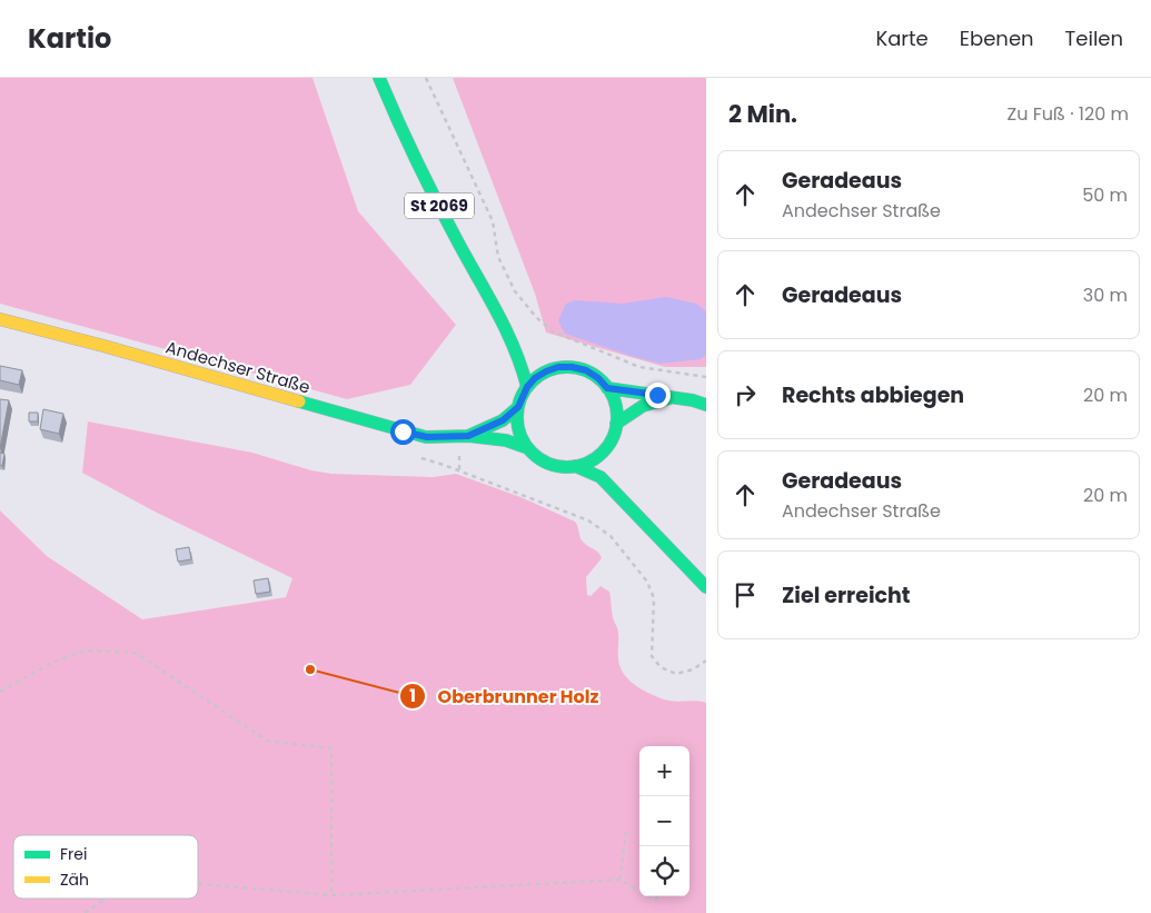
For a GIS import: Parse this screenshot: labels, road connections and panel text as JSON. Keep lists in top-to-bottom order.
{
  "streets": {
    "main road": ["St 2069", "Andechser Straße"]
  },
  "crossings": [
    ["St 2069", "Andechser Straße"]
  ],
  "places": ["Oberbrunner Holz"],
  "legend": ["Frei", "Zäh"],
  "page": {
    "header": "Kartio",
    "nav": ["Karte", "Ebenen", "Teilen"],
    "heading": ["2 Min.", "Zu Fuß · 120 m"],
    "list": [
      ["Geradeaus", "Andechser Straße", "50 m"],
      ["Geradeaus", "30 m"],
      ["Rechts abbiegen", "20 m"],
      ["Geradeaus", "Andechser Straße", "20 m"],
      "Ziel erreicht"
    ],
    "map_buttons": ["+", "−"]
  }
}
